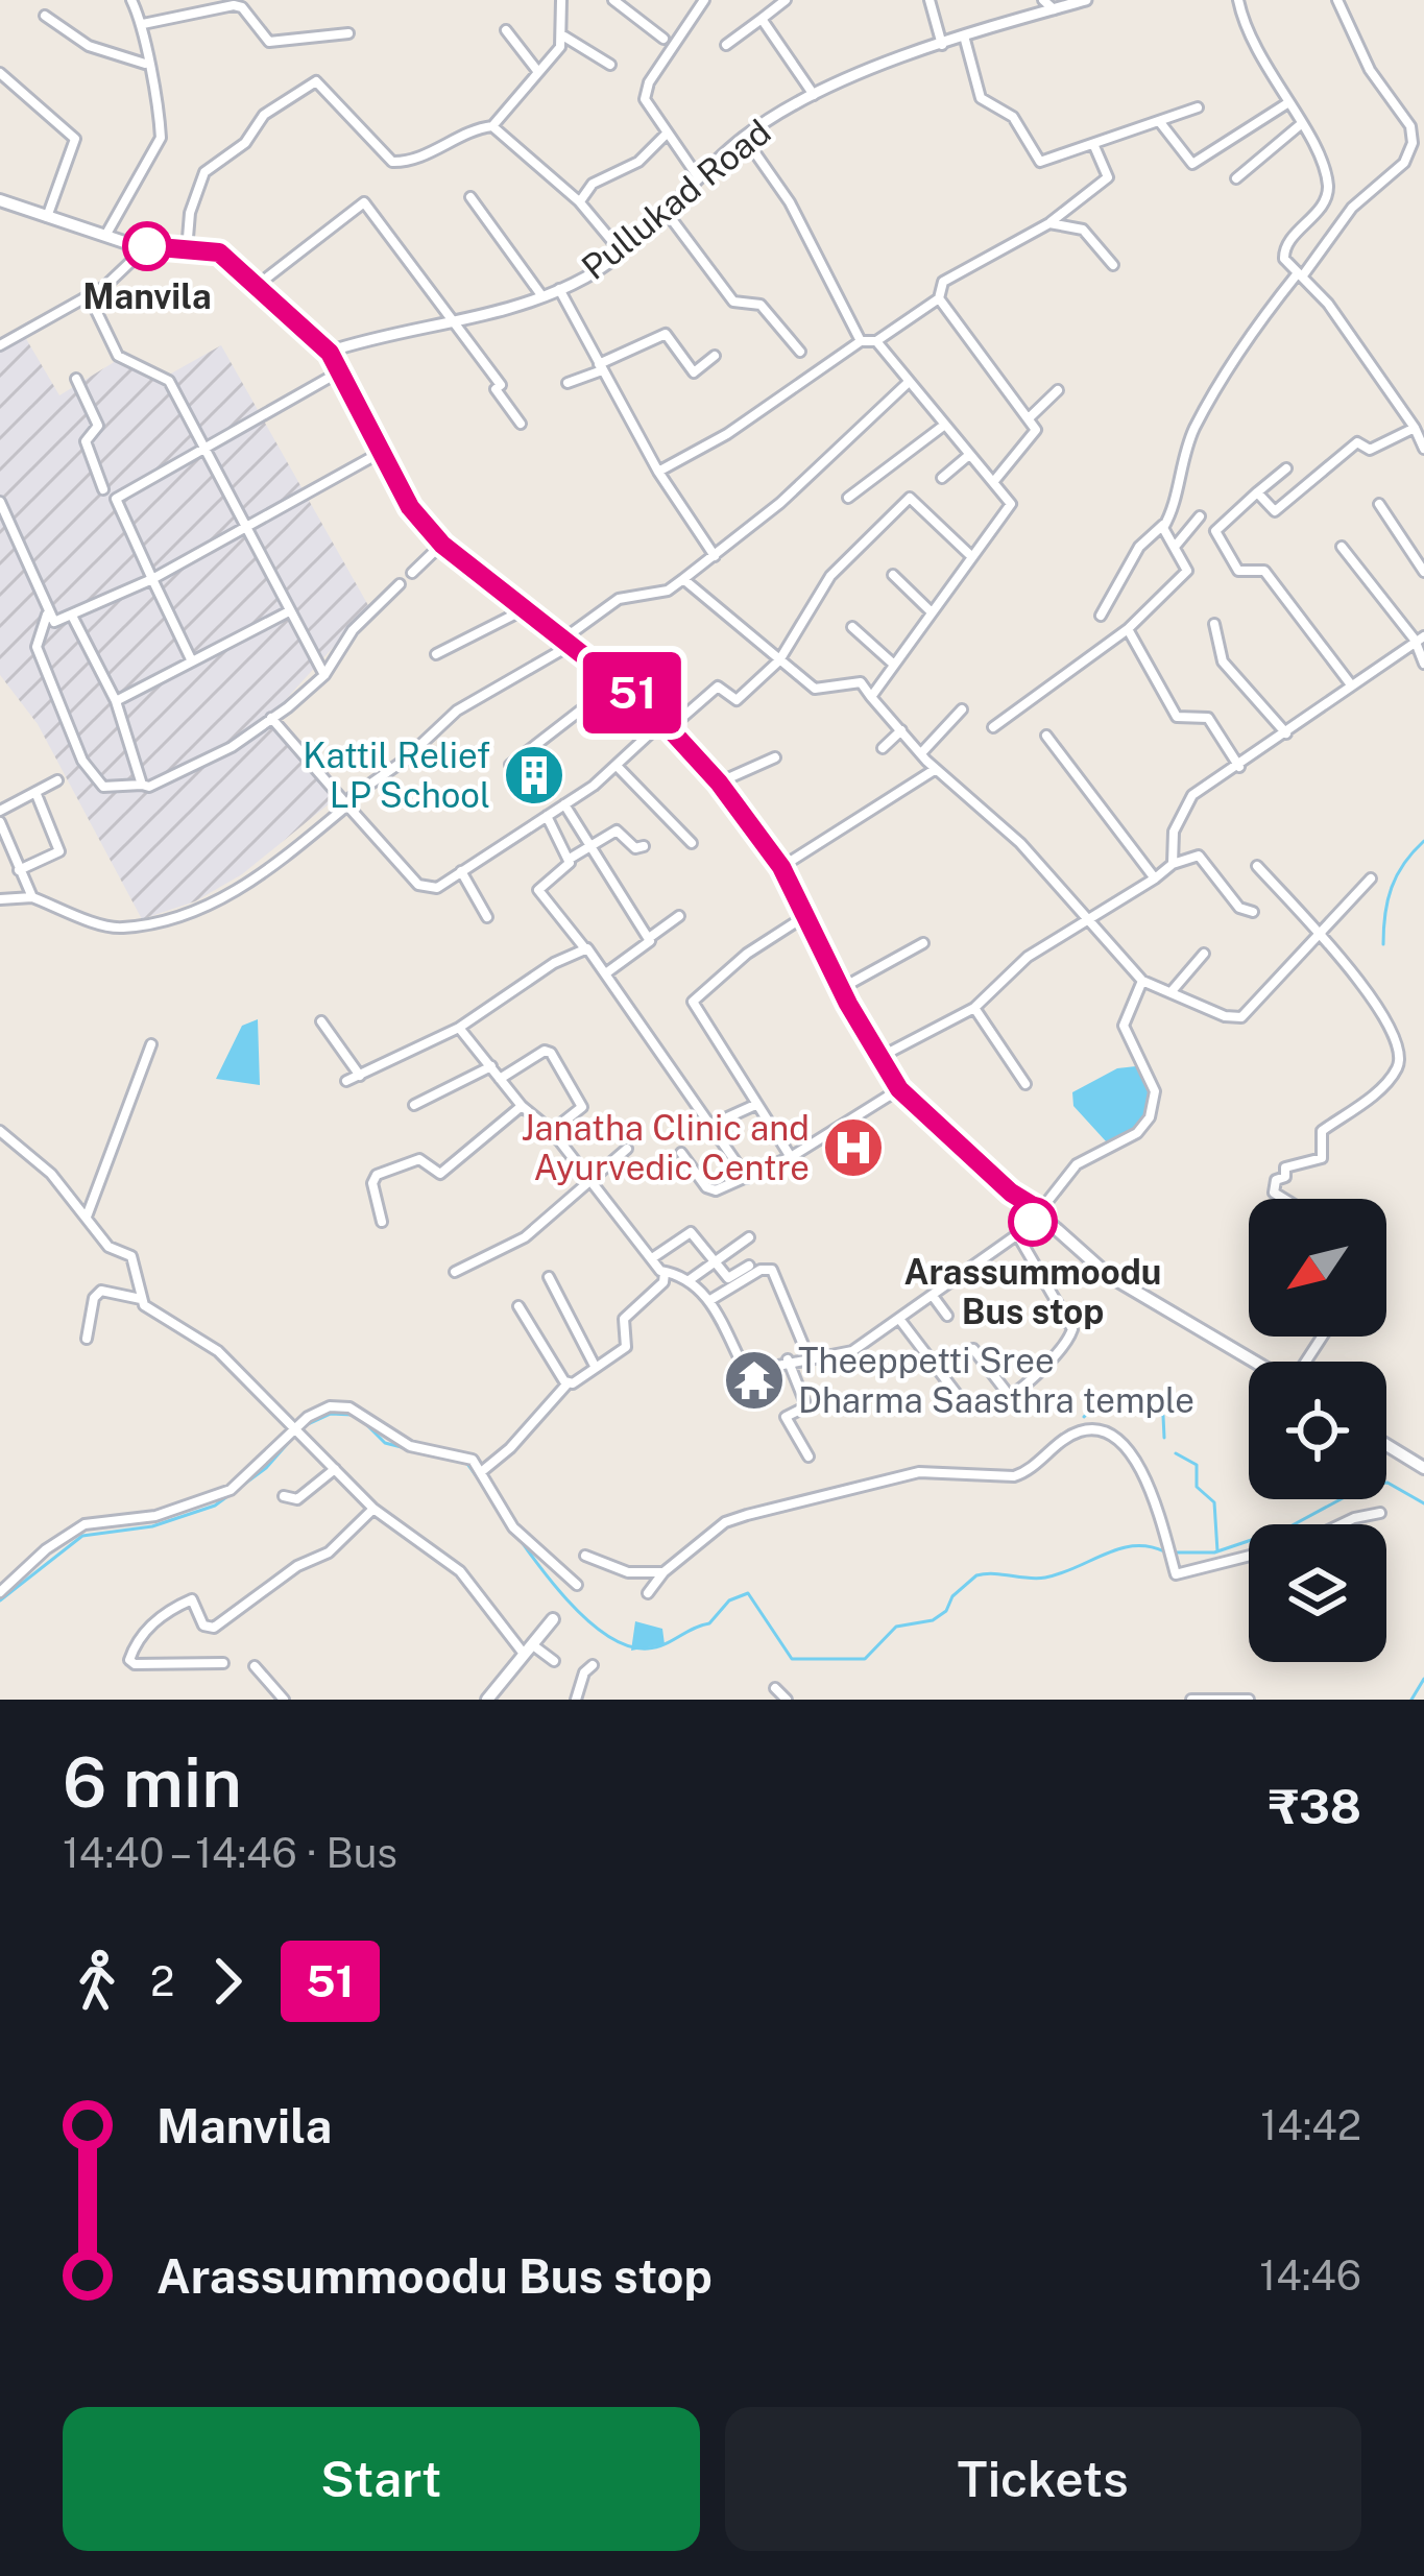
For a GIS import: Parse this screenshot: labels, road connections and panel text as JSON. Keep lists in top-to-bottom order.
{
  "streets": {
    "street": ["Pullukad Road"]
  },
  "places": {
    "other": ["Manvila", "Arassummoodu Bus stop"],
    "building": ["Kattil Relief LP School"],
    "hospital": ["Janatha Clinic and Ayurvedic Centre"],
    "temple": ["Theeppetti Sree Dharma Saasthra temple"]
  },
  "lines": ["bus line 51"],
  "north": "bottom left",
  "page": {
    "on_map": "51",
    "heading": ["6 min", "14:40 – 14:46 · Bus", "₹38"],
    "legs": ["2", "51"],
    "list": [
      {
        "name": "Manvila",
        "value": "14:42"
      },
      {
        "name": "Arassummoodu Bus stop",
        "value": "14:46"
      }
    ],
    "buttons": ["Start", "Tickets"]
  }
}
